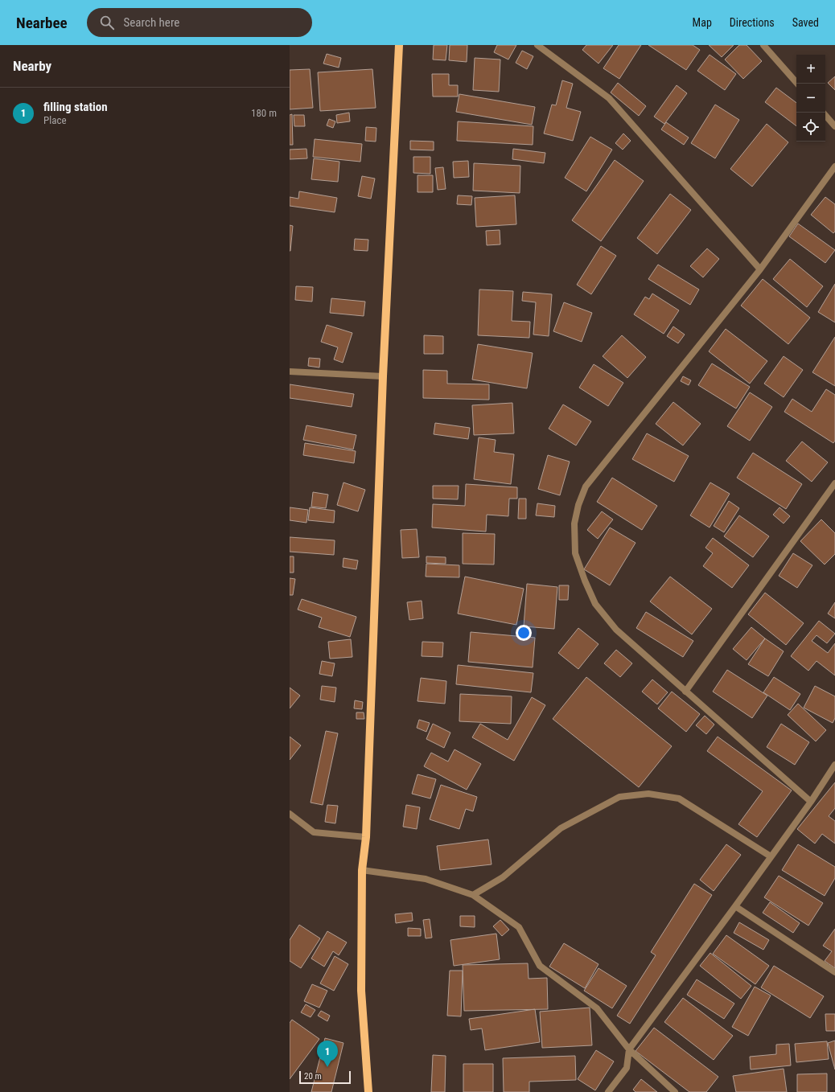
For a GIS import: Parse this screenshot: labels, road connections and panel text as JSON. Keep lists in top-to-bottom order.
{
  "scale_bar": "20 m",
  "page": {
    "header": "Nearbee",
    "search": "Search here",
    "nav": ["Map", "Directions", "Saved"],
    "heading": "Nearby",
    "map_buttons": ["+", "−"],
    "list": [
      {
        "mark": "1",
        "name": "filling station",
        "note": "Place",
        "value": "180 m"
      }
    ],
    "pins": "1",
    "scale": "20 m"
  }
}
